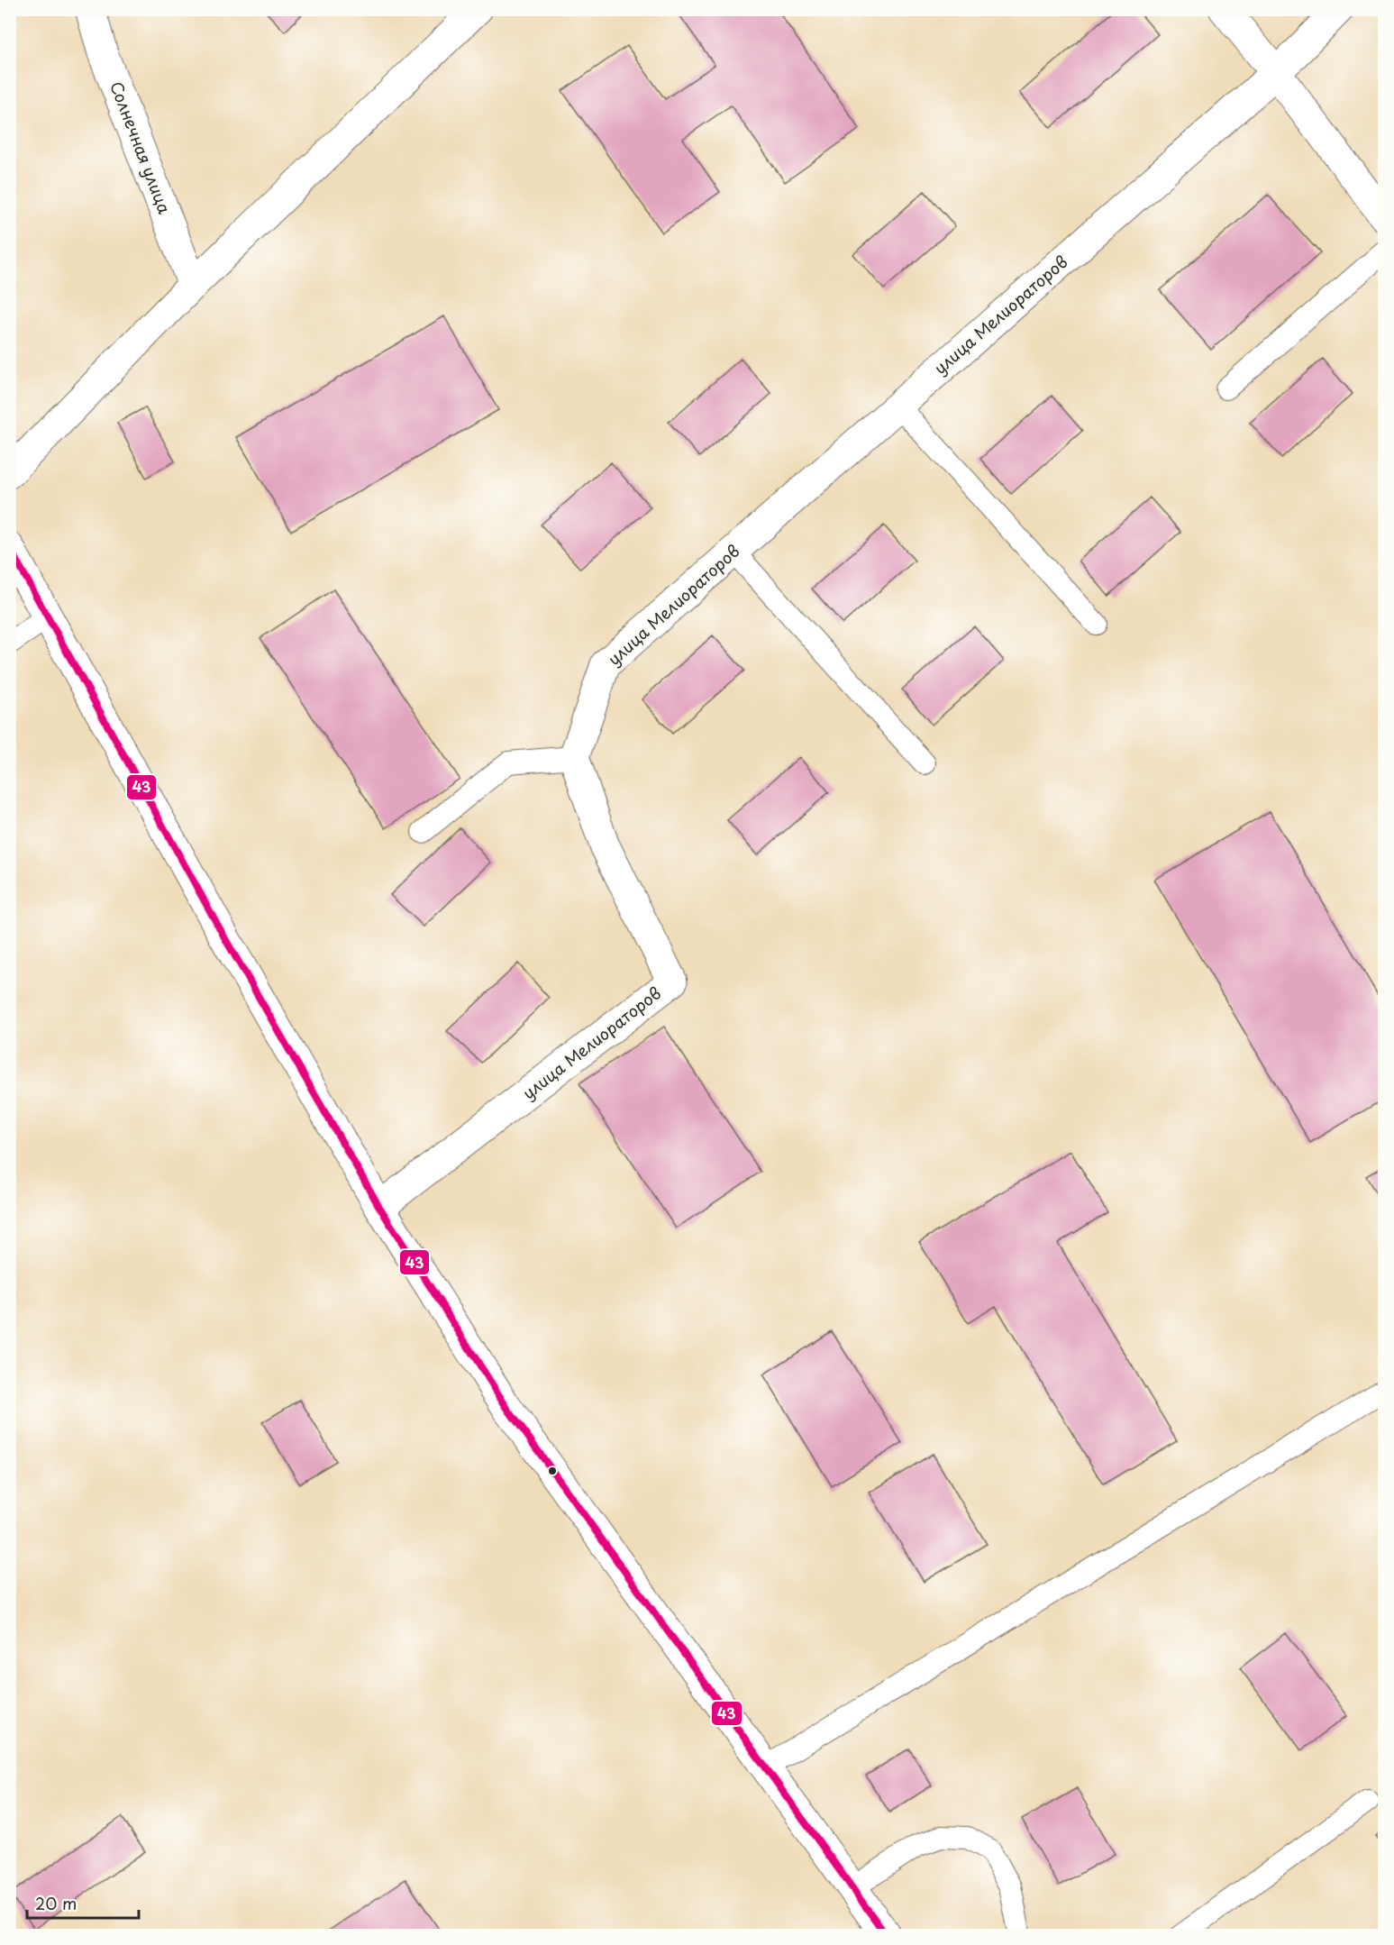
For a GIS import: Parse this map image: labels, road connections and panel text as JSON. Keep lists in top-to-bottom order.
{
  "streets": {
    "main road": ["Солнечная улица", "улица Мелиораторов"]
  },
  "lines": ["transit line 43"],
  "scale_bar": "20 m"
}
